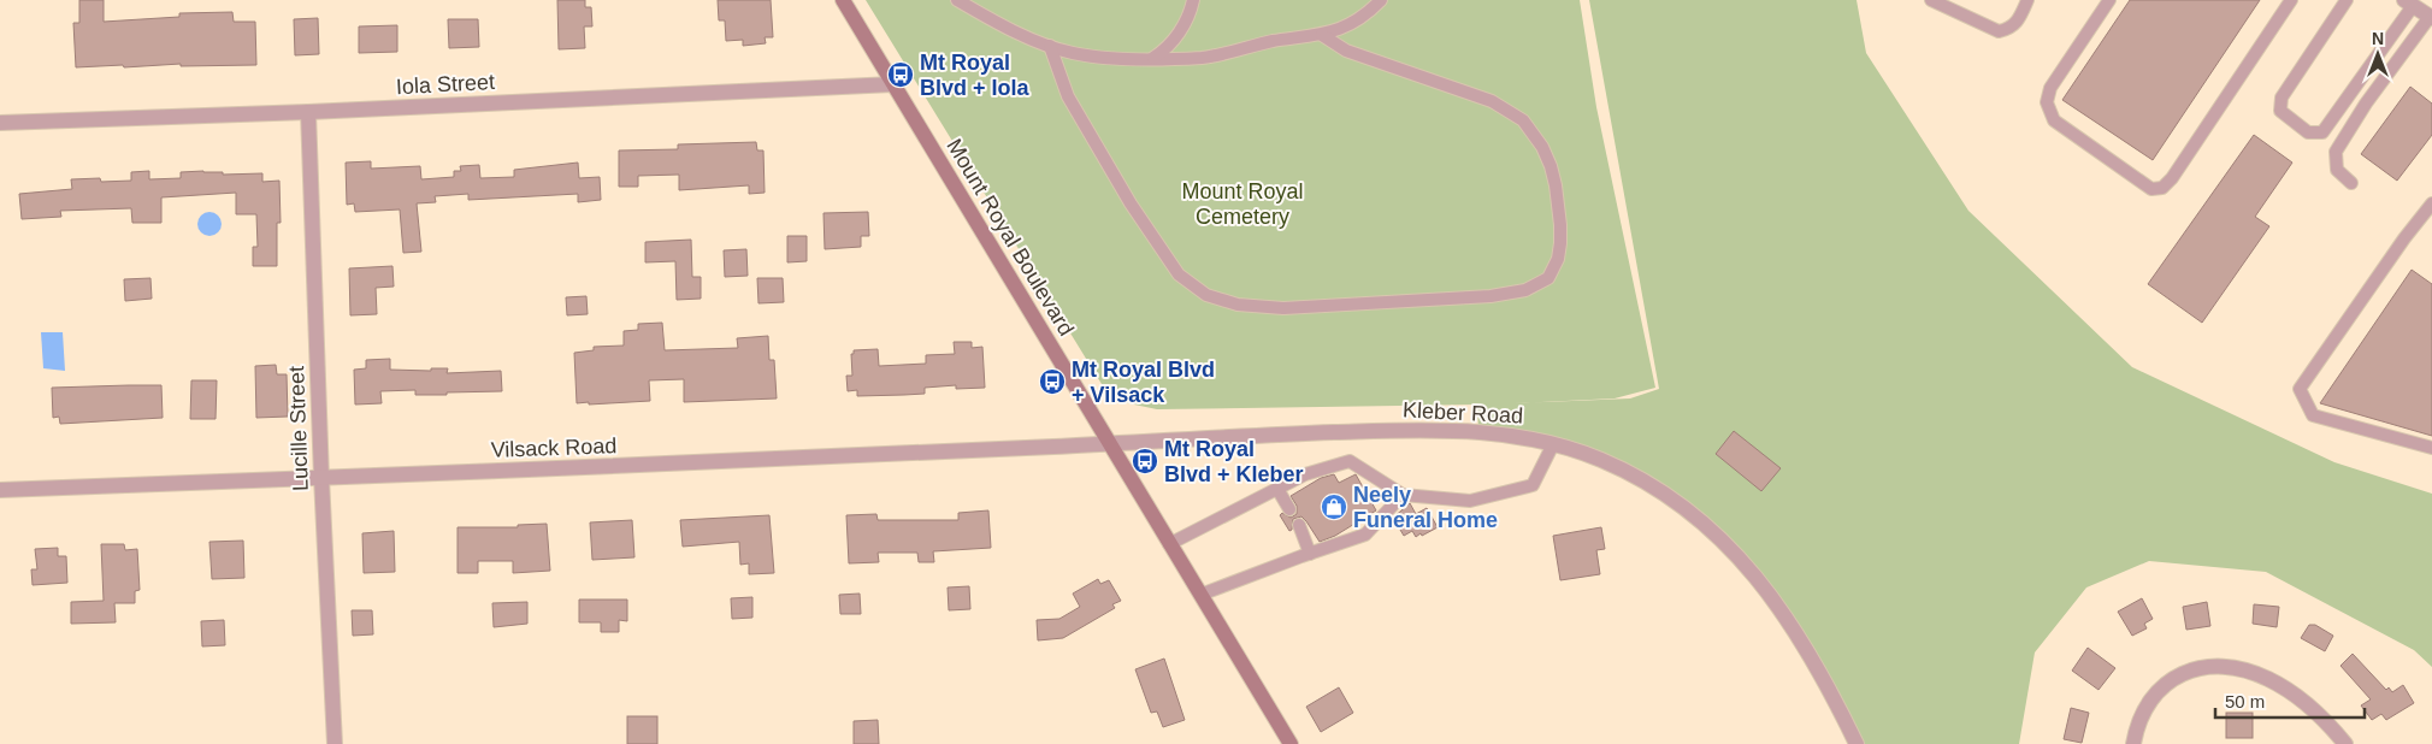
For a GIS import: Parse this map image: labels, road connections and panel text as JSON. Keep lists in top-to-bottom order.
{
  "streets": {
    "main road": ["Mount Royal Boulevard"],
    "street": [
      "Iola Street",
      "Kleber Road",
      "Lucille Street",
      "Vilsack Road"
    ]
  },
  "crossings": [
    ["Iola Street", "Mount Royal Boulevard"],
    ["Iola Street", "Lucille Street"],
    ["Mount Royal Boulevard", "Kleber Road"],
    ["Mount Royal Boulevard", "Vilsack Road"],
    ["Kleber Road", "Vilsack Road"],
    ["Lucille Street", "Vilsack Road"]
  ],
  "parks": ["Mount Royal Cemetery"],
  "places": {
    "bus stop": ["Mt Royal Blvd + Iola", "Mt Royal Blvd + Vilsack", "Mt Royal Blvd + Kleber"],
    "shop": ["Neely Funeral Home"]
  },
  "scale_bar": "50 m",
  "north": "top"
}
